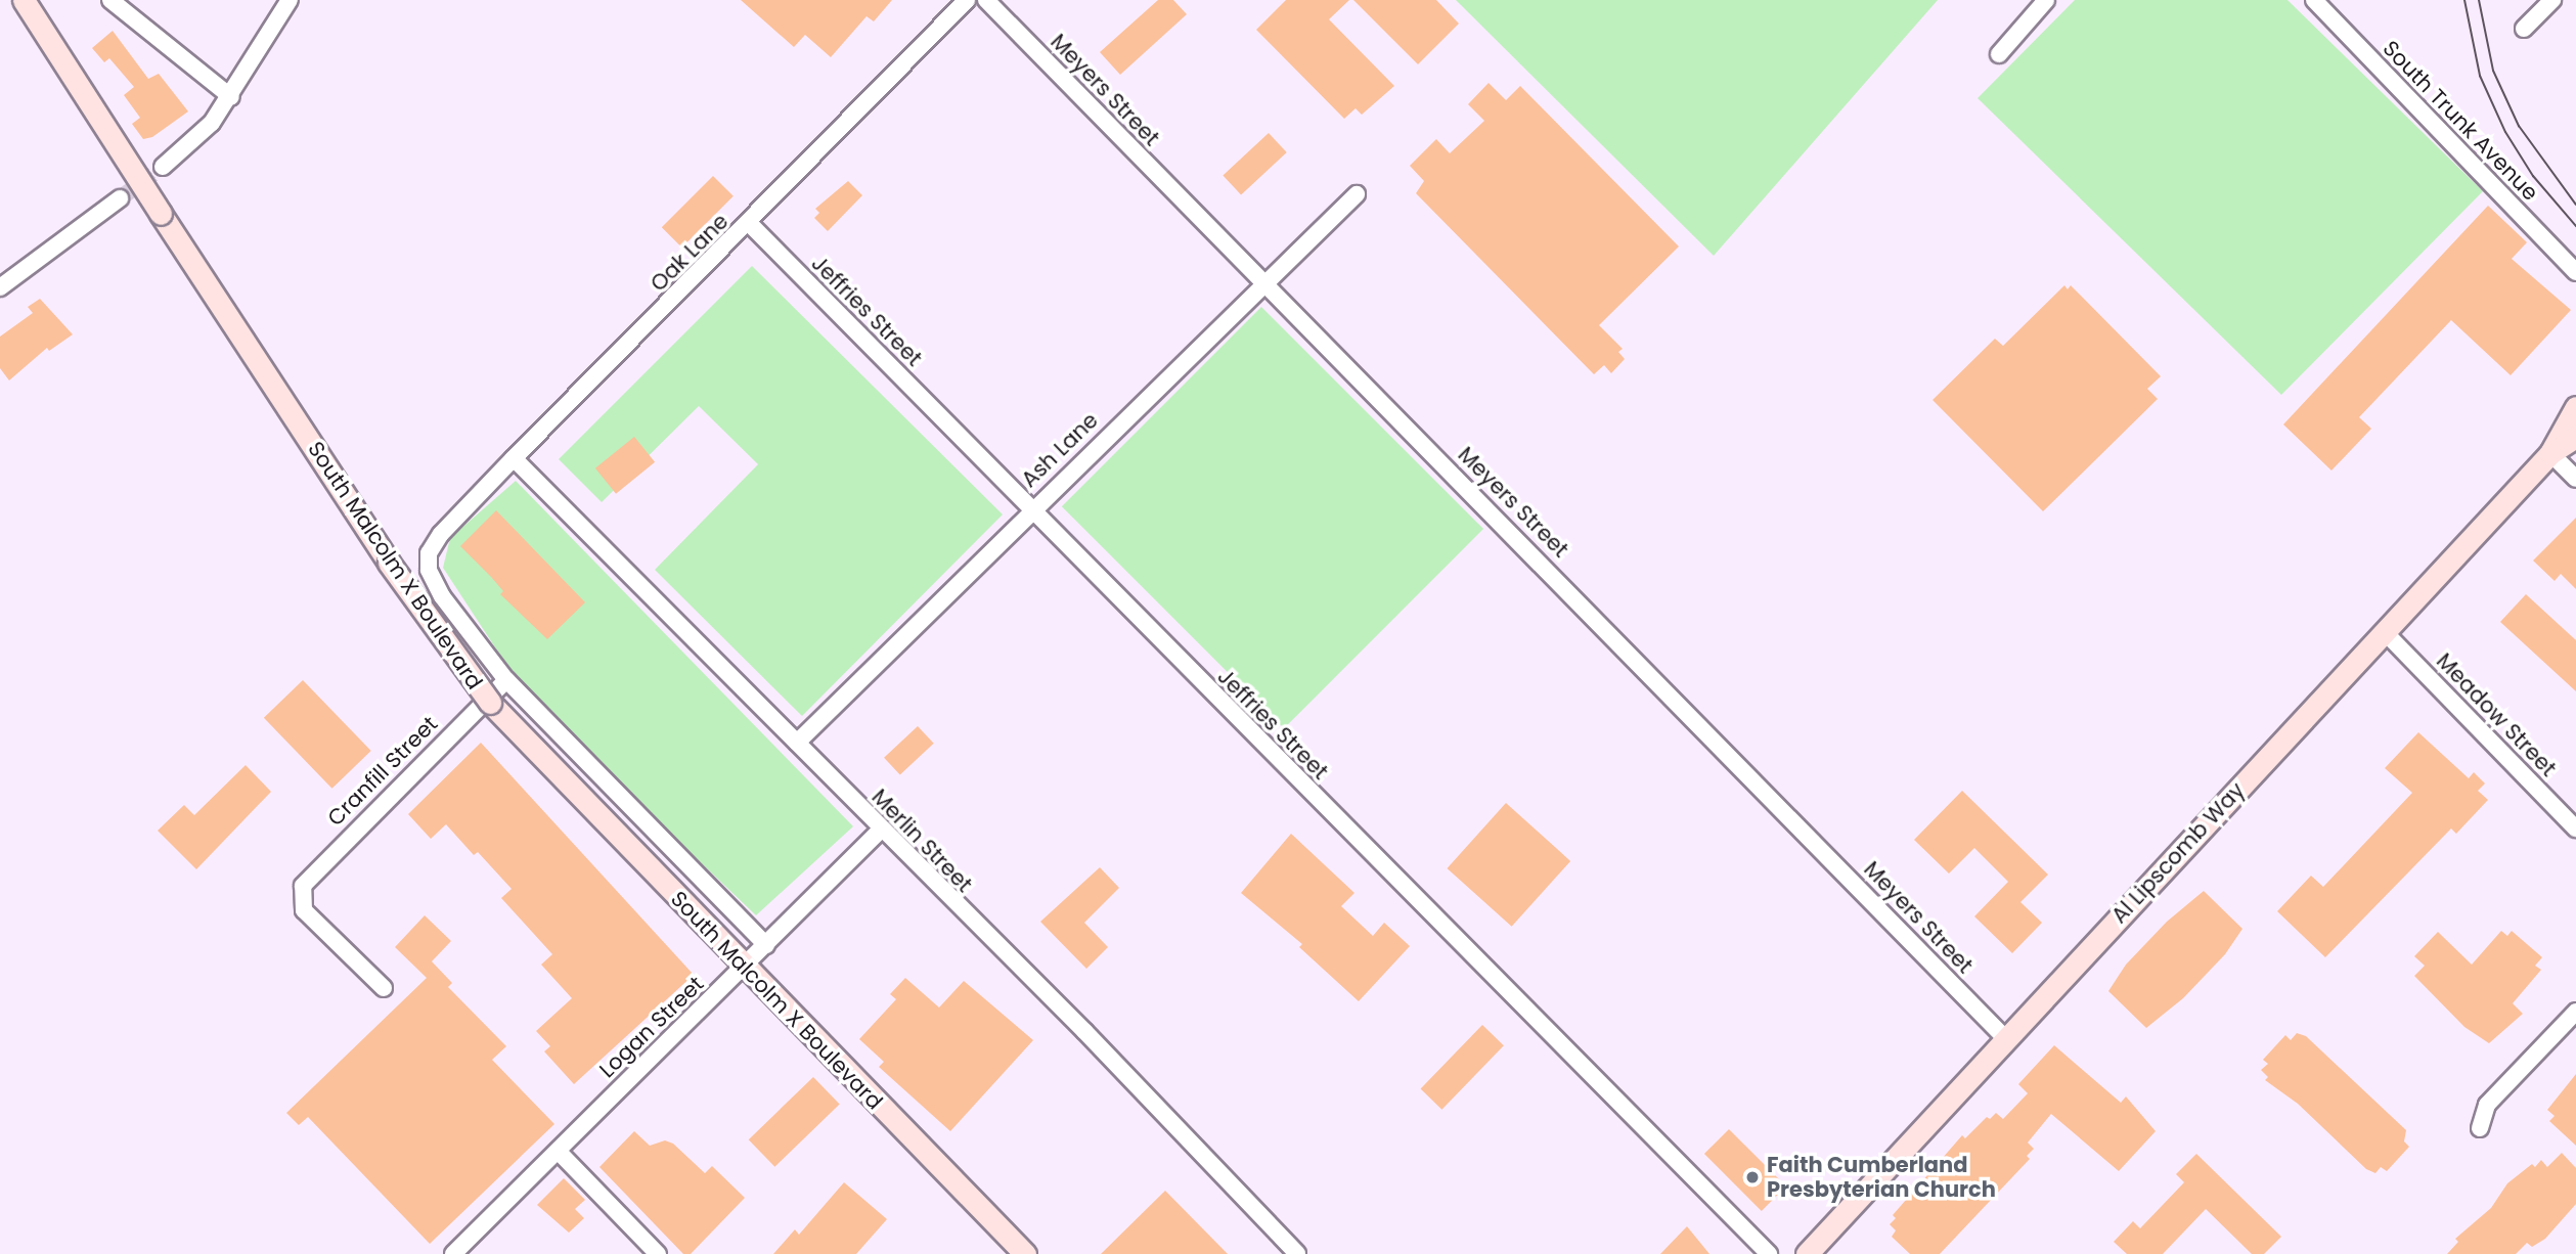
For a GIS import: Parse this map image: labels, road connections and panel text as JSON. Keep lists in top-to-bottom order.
{
  "streets": {
    "street": [
      "Meyers Street",
      "South Trunk Avenue",
      "Oak Lane",
      "Jeffries Street",
      "Ash Lane",
      "South Malcolm X Boulevard",
      "Meadow Street",
      "Cranfill Street",
      "Merlin Street",
      "Al Lipscomb Way",
      "Logan Street"
    ]
  },
  "crossings": [
    ["Meyers Street", "Ash Lane"],
    ["Meyers Street", "Al Lipscomb Way"],
    ["Oak Lane", "Jeffries Street"],
    ["Oak Lane", "Cranfill Street"],
    ["Oak Lane", "Merlin Street"],
    ["Jeffries Street", "Ash Lane"],
    ["Ash Lane", "Merlin Street"],
    ["South Malcolm X Boulevard", "Logan Street"],
    ["Meadow Street", "Al Lipscomb Way"],
    ["Merlin Street", "Logan Street"]
  ],
  "places": ["Faith Cumberland Presbyterian Church"]
}
